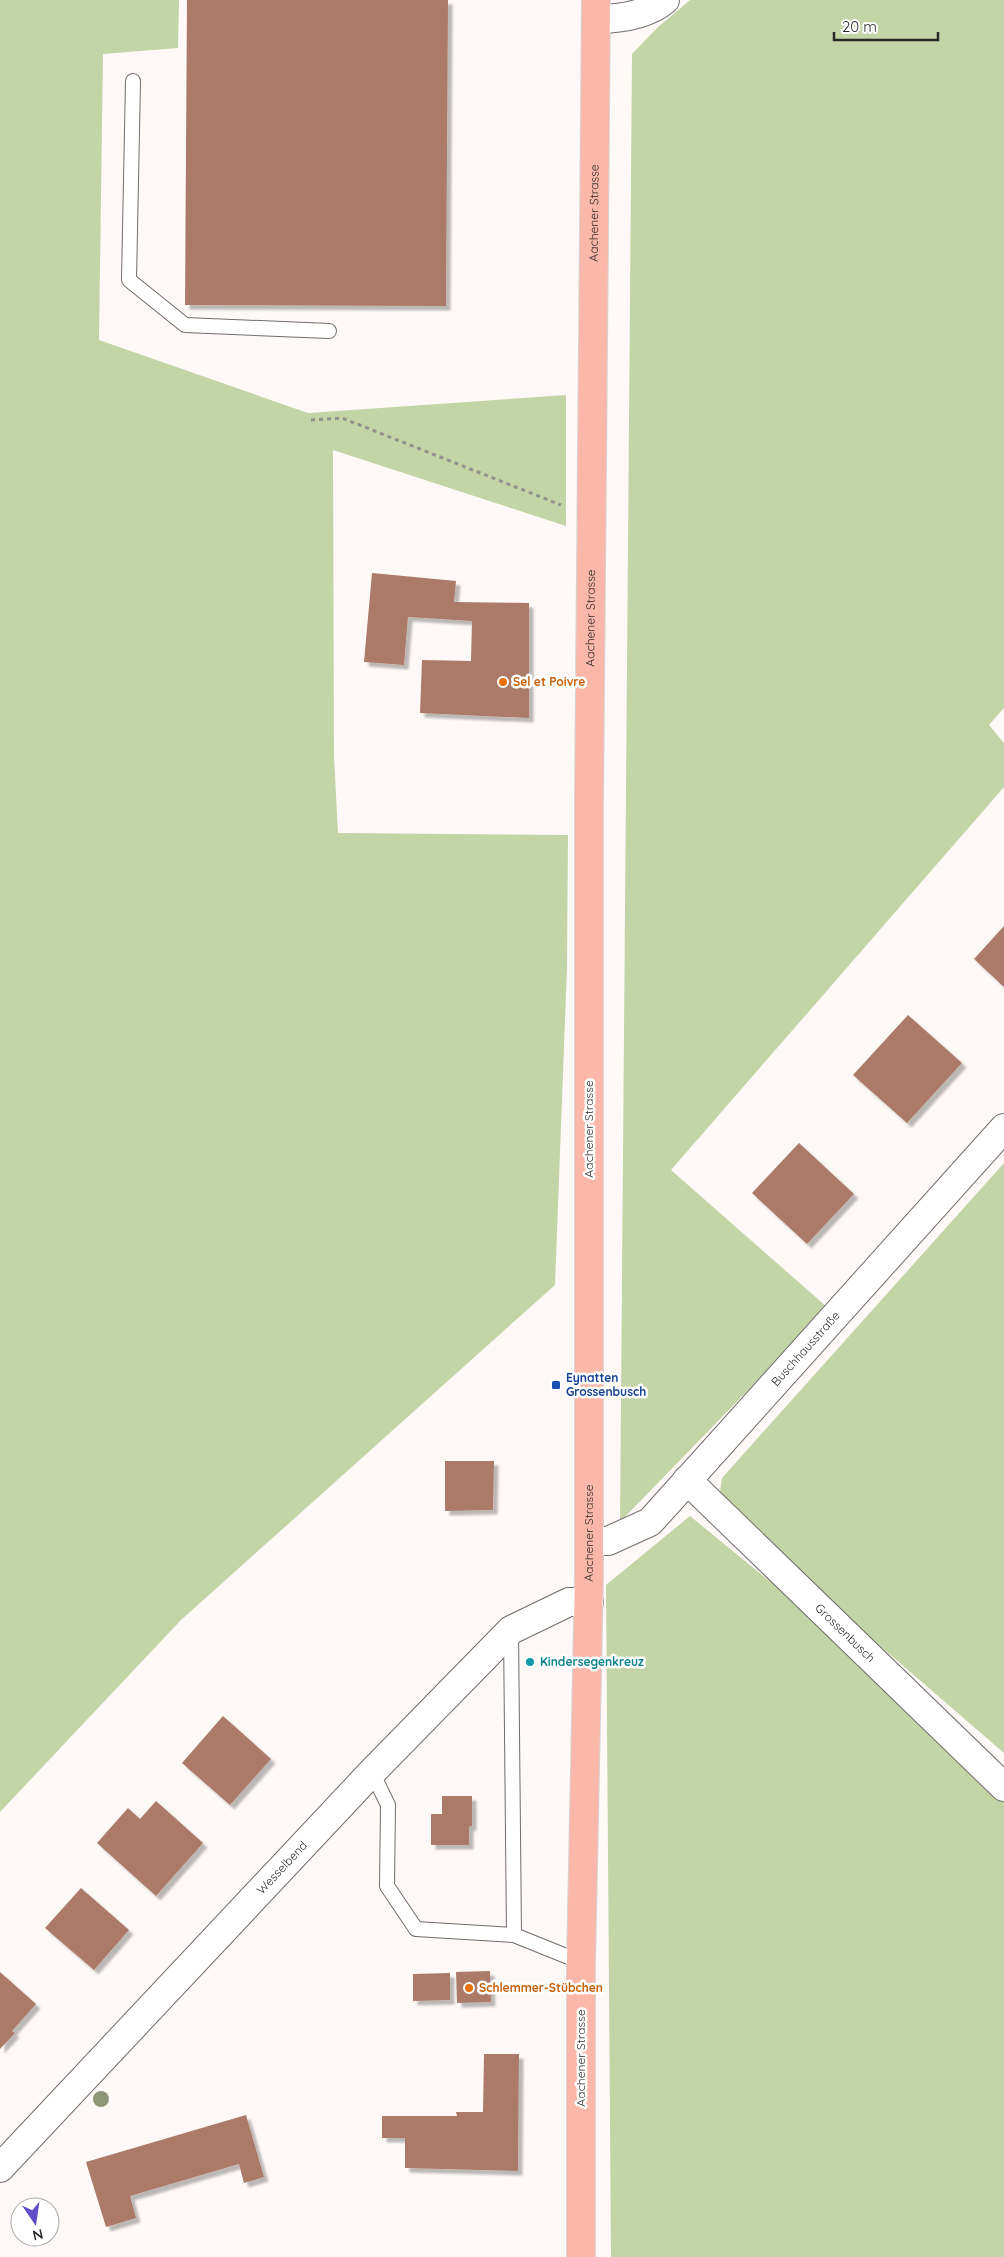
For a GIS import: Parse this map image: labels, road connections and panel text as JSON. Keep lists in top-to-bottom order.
{
  "streets": {
    "main road": ["Aachener Strasse"],
    "street": ["Buschhausstraße", "Grossenbusch", "Wesselbend"]
  },
  "crossings": [
    ["Aachener Strasse", "Buschhausstraße"],
    ["Aachener Strasse", "Wesselbend"],
    ["Buschhausstraße", "Grossenbusch"]
  ],
  "places": {
    "other": ["Sel et Poivre", "Kindersegenkreuz", "Schlemmer-Stübchen"],
    "transit": ["Eynatten Grossenbusch"]
  },
  "scale_bar": "20 m",
  "north": "bottom"
}
